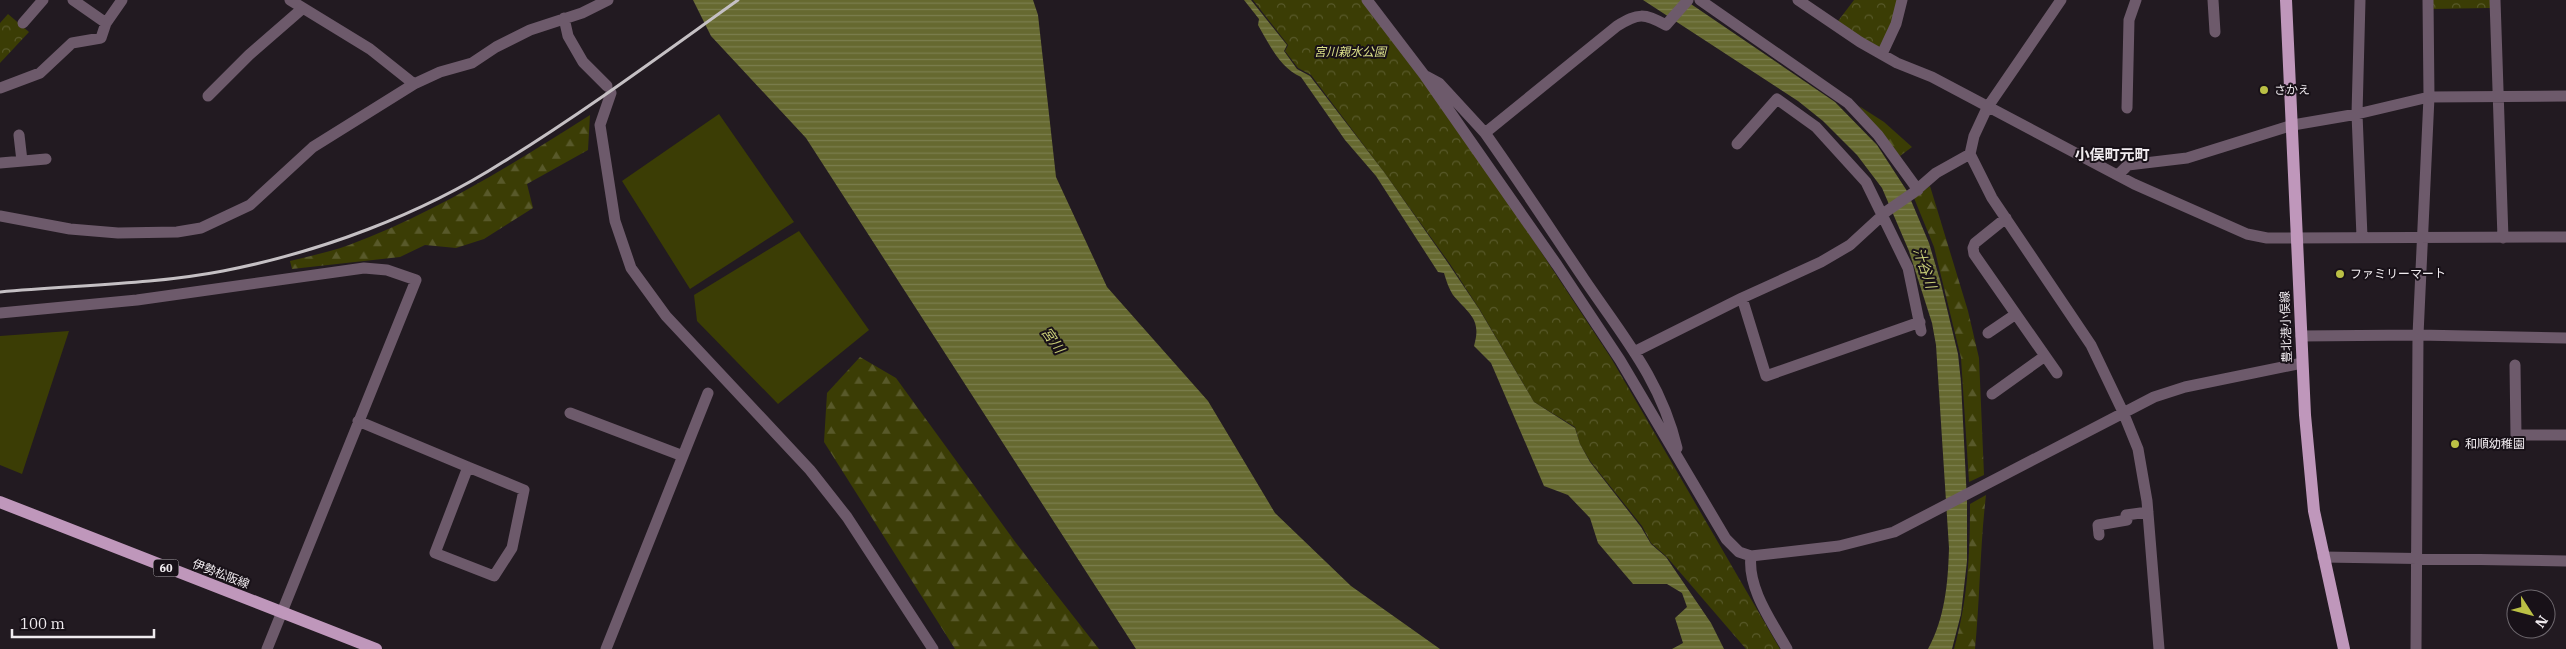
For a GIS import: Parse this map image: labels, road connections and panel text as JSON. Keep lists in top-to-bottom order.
{
  "streets": {
    "main road": ["豊北港小俣線", "60", "伊勢松阪線"]
  },
  "districts": ["小俣町元町"],
  "water": ["汁谷川", "宮川"],
  "parks": ["宮川親水公園"],
  "places": ["さかえ", "ファミリーマート", "和順幼稚園"],
  "scale_bar": "100 m",
  "north": "bottom right"
}
